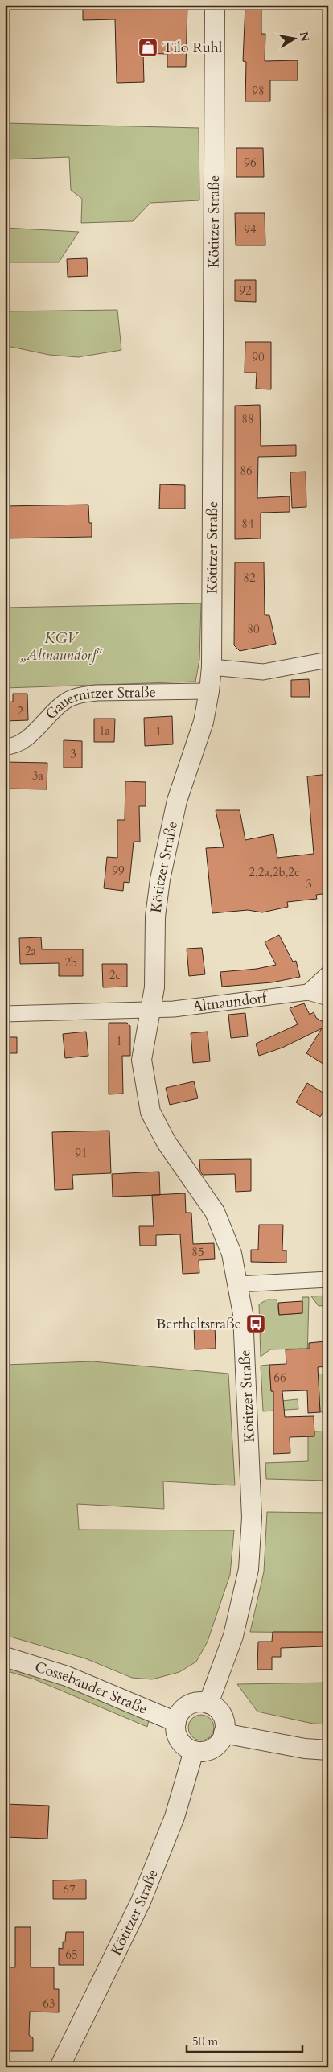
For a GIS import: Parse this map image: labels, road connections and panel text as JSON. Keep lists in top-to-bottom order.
{
  "streets": {
    "street": [
      "Kötitzer Straße",
      "Gauernitzer Straße",
      "Altnaundorf",
      "Cossebauder Straße"
    ]
  },
  "crossings": [
    ["Kötitzer Straße", "Gauernitzer Straße"],
    ["Kötitzer Straße", "Altnaundorf"],
    ["Kötitzer Straße", "Cossebauder Straße"]
  ],
  "parks": ["KGV „Altnaundorf“"],
  "places": {
    "shop": ["Tilo Ruhl"],
    "bus stop": ["Bertheltstraße"]
  },
  "house_numbers": [
    "98",
    "96",
    "94",
    "92",
    "90",
    "88",
    "86",
    "84",
    "82",
    "80",
    "2",
    "1a",
    "1",
    "3",
    "3a",
    "99",
    "2,2a,2b,2c",
    "3",
    "2a",
    "2b",
    "2c",
    "1",
    "91",
    "85",
    "66",
    "67",
    "65",
    "63"
  ],
  "scale_bar": "50 m",
  "north": "right"
}
